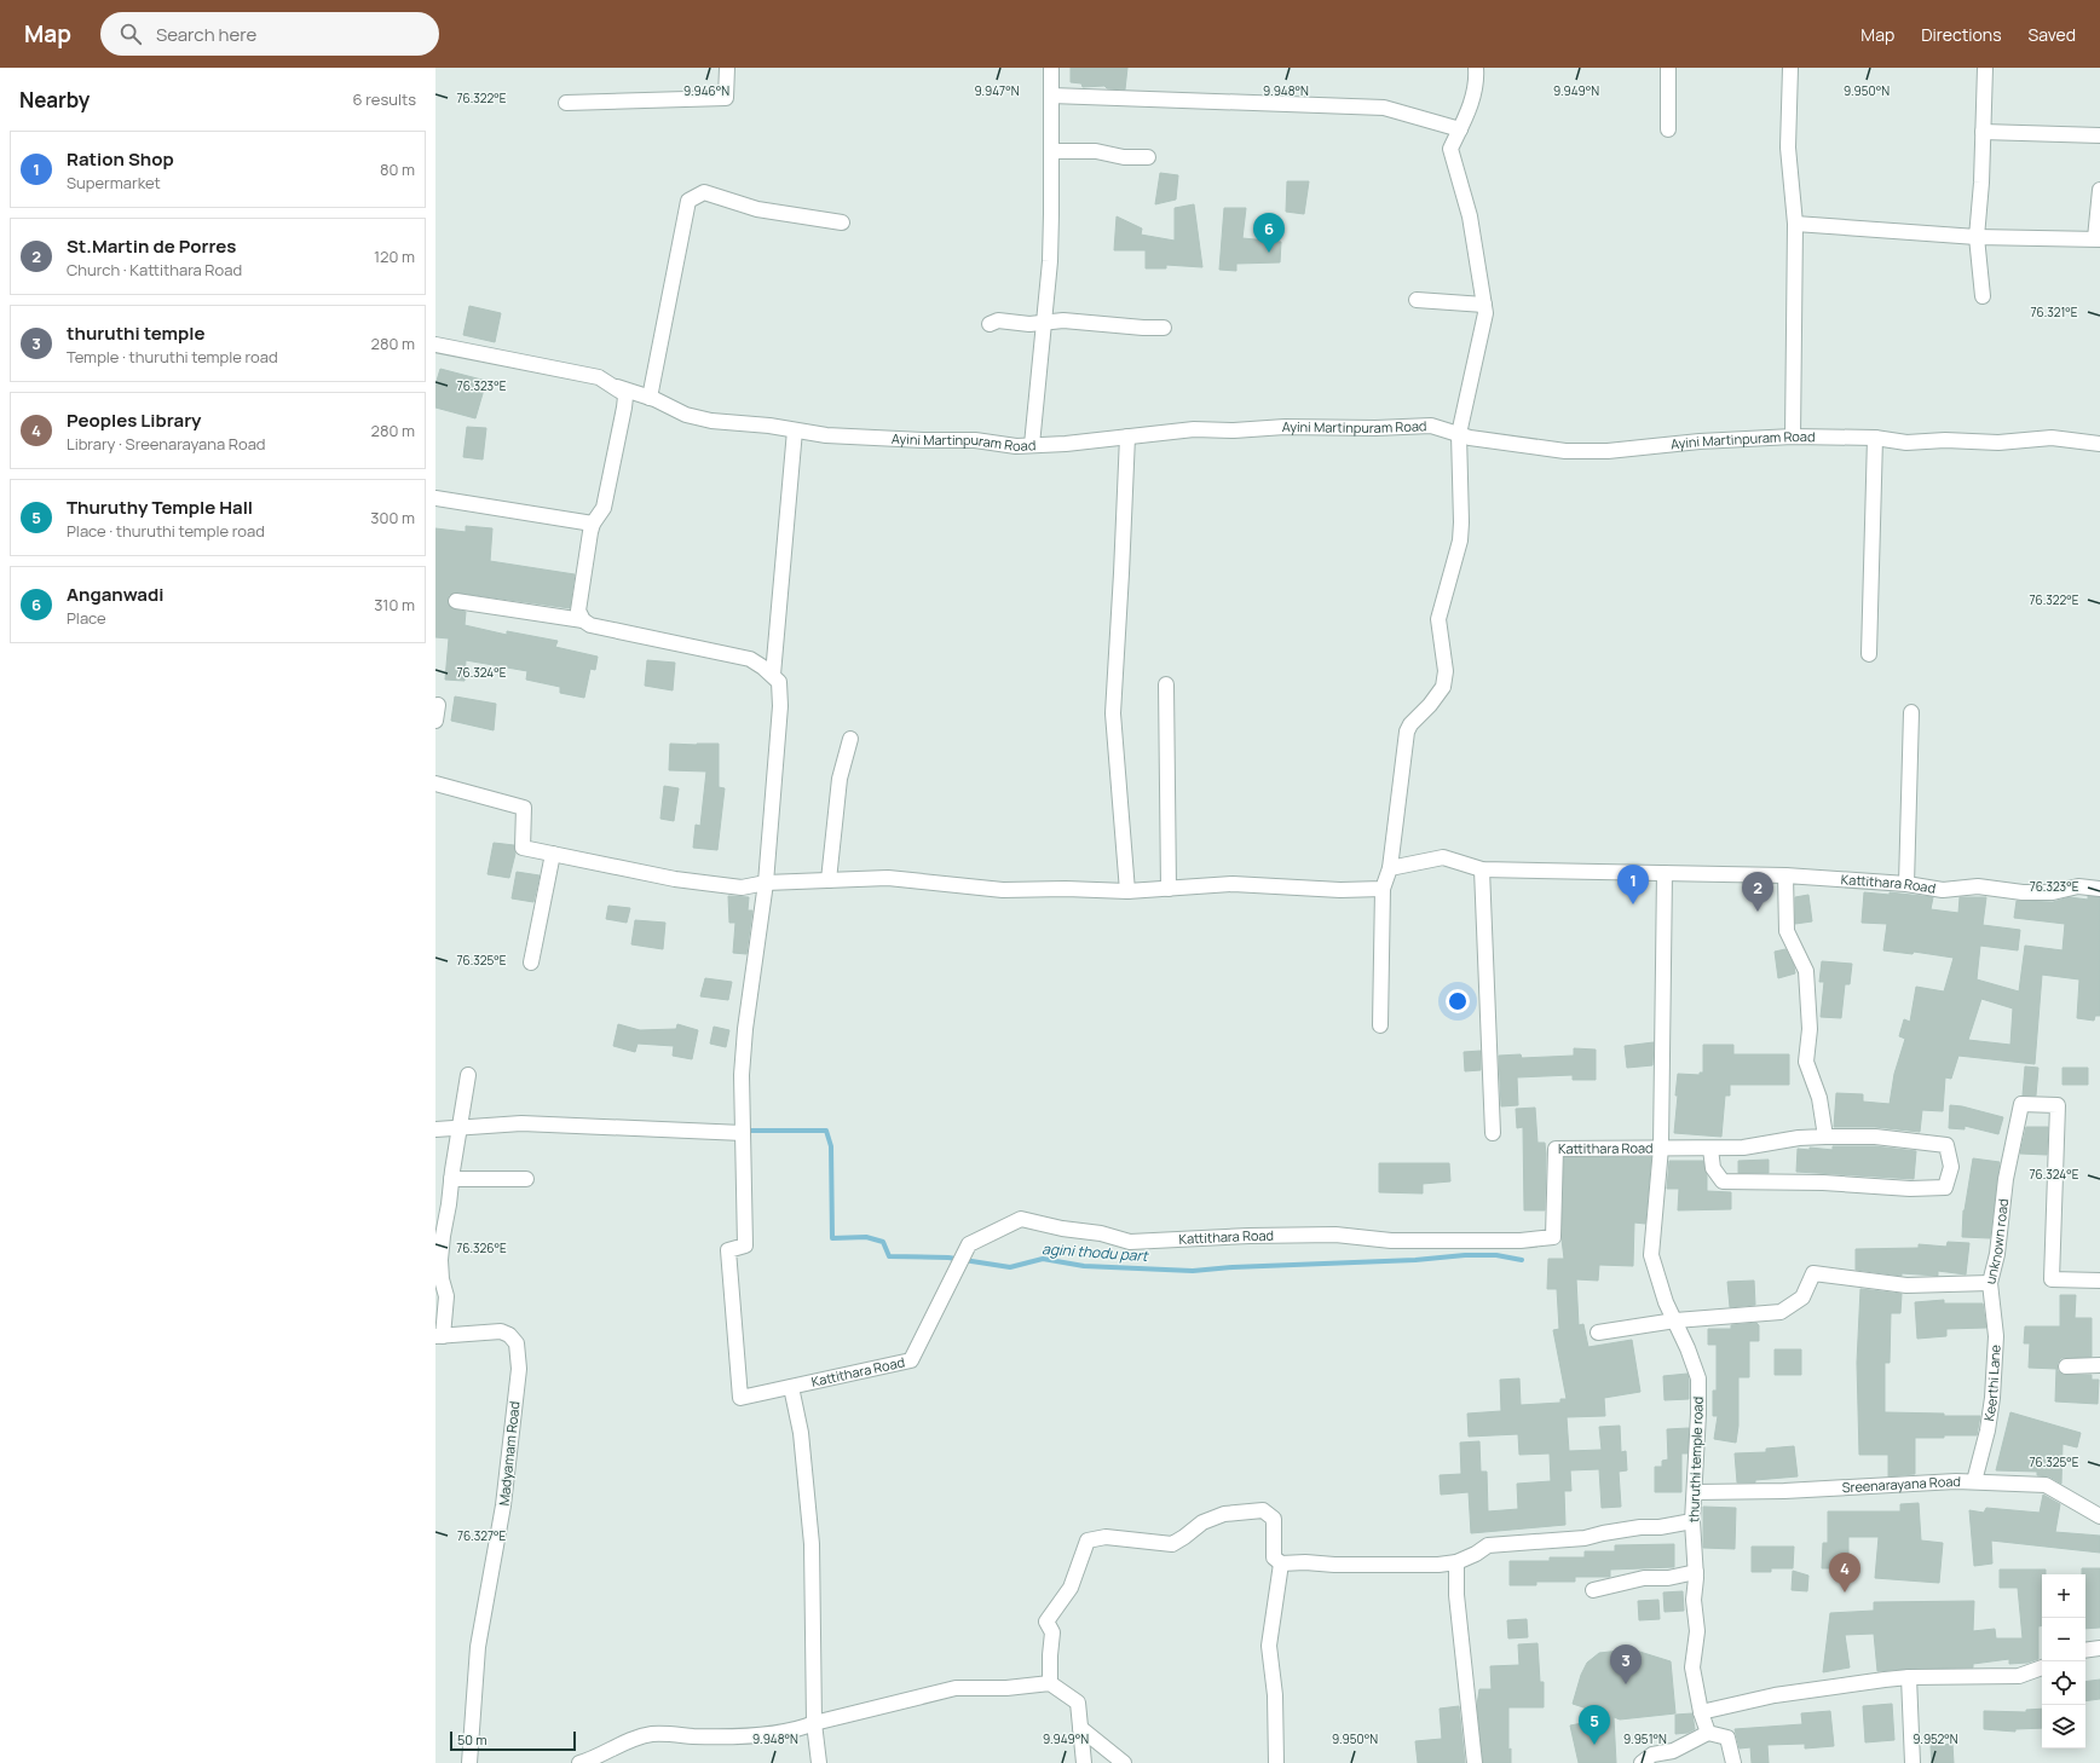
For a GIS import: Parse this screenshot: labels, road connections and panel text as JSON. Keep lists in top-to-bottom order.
{
  "streets": {
    "street": [
      "Ayini Martinpuram Road",
      "Kattithara Road",
      "unknown road",
      "Keerthi Lane",
      "Madyamam Road",
      "thuruthi temple road",
      "Sreenarayana Road"
    ]
  },
  "crossings": [
    ["Kattithara Road", "thuruthi temple road"],
    ["unknown road", "Keerthi Lane"],
    ["unknown road", "thuruthi temple road"],
    ["Keerthi Lane", "Sreenarayana Road"],
    ["thuruthi temple road", "Sreenarayana Road"]
  ],
  "water": ["agini thodu part"],
  "scale_bar": "50 m",
  "page": {
    "header": "Map",
    "search": "Search here",
    "nav": ["Map", "Directions", "Saved"],
    "heading": ["Nearby", "6 results"],
    "list": [
      {
        "mark": "1",
        "name": "Ration Shop",
        "note": "Supermarket",
        "value": "80 m"
      },
      {
        "mark": "2",
        "name": "St.Martin de Porres",
        "note": "Church · Kattithara Road",
        "value": "120 m"
      },
      {
        "mark": "3",
        "name": "thuruthi temple",
        "note": "Temple · thuruthi temple road",
        "value": "280 m"
      },
      {
        "mark": "4",
        "name": "Peoples Library",
        "note": "Library · Sreenarayana Road",
        "value": "280 m"
      },
      {
        "mark": "5",
        "name": "Thuruthy Temple Hall",
        "note": "Place · thuruthi temple road",
        "value": "300 m"
      },
      {
        "mark": "6",
        "name": "Anganwadi",
        "note": "Place",
        "value": "310 m"
      }
    ],
    "pins": [
      "6",
      "1",
      "2",
      "4",
      "3",
      "5"
    ],
    "map_buttons": ["+", "−"],
    "scale": "50 m"
  },
  "coordinates": [
    "9.946°N",
    "9.947°N",
    "9.948°N",
    "9.949°N",
    "9.950°N",
    "76.322°E",
    "76.321°E",
    "76.323°E",
    "76.324°E",
    "76.325°E",
    "76.326°E",
    "76.327°E",
    "9.951°N",
    "9.952°N"
  ]
}
